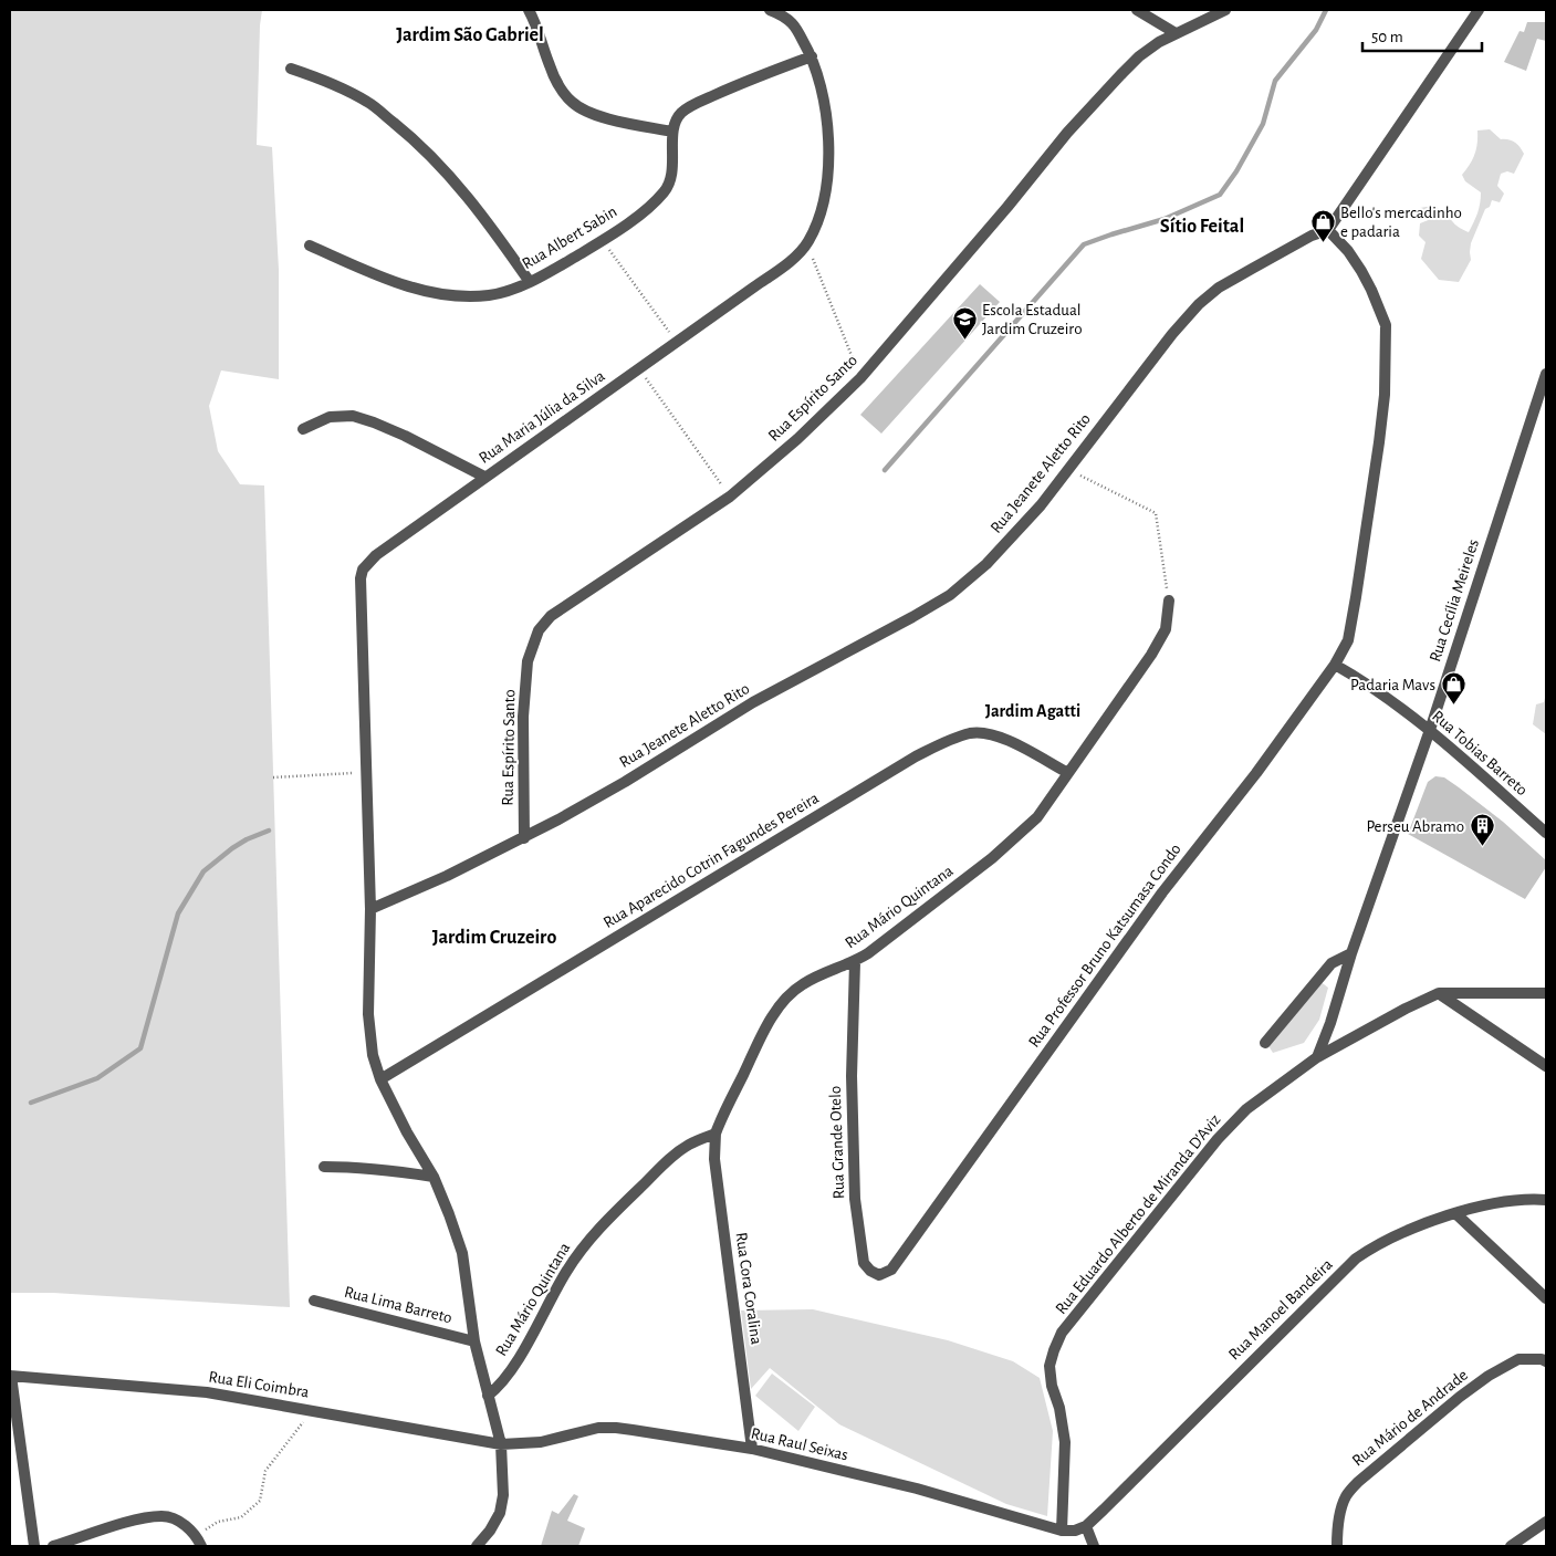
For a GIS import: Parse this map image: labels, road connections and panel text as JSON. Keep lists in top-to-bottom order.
{
  "streets": {
    "street": [
      "Rua Albert Sabin",
      "Rua Espírito Santo",
      "Rua Maria Júlia da Silva",
      "Rua Jeanete Aletto Rito",
      "Rua Cecília Meireles",
      "Rua Tobias Barreto",
      "Rua Aparecido Cotrin Fagundes Pereira",
      "Rua Mário Quintana",
      "Rua Professor Bruno Katsumasa Condo",
      "Rua Grande Otelo",
      "Rua Eduardo Alberto de Miranda D'Aviz",
      "Rua Cora Coralina",
      "Rua Lima Barreto",
      "Rua Manoel Bandeira",
      "Rua Eli Coimbra",
      "Rua Mário de Andrade",
      "Rua Raul Seixas"
    ]
  },
  "crossings": [
    ["Rua Albert Sabin", "Rua Maria Júlia da Silva"],
    ["Rua Espírito Santo", "Rua Jeanete Aletto Rito"],
    ["Rua Maria Júlia da Silva", "Rua Jeanete Aletto Rito"],
    ["Rua Maria Júlia da Silva", "Rua Aparecido Cotrin Fagundes Pereira"],
    ["Rua Maria Júlia da Silva", "Rua Mário Quintana"],
    ["Rua Maria Júlia da Silva", "Rua Lima Barreto"],
    ["Rua Maria Júlia da Silva", "Rua Eli Coimbra"],
    ["Rua Maria Júlia da Silva", "Rua Raul Seixas"],
    ["Rua Jeanete Aletto Rito", "Rua Professor Bruno Katsumasa Condo"],
    ["Rua Cecília Meireles", "Rua Tobias Barreto"],
    ["Rua Cecília Meireles", "Rua Eduardo Alberto de Miranda D'Aviz"],
    ["Rua Tobias Barreto", "Rua Professor Bruno Katsumasa Condo"],
    ["Rua Aparecido Cotrin Fagundes Pereira", "Rua Mário Quintana"],
    ["Rua Mário Quintana", "Rua Grande Otelo"],
    ["Rua Mário Quintana", "Rua Cora Coralina"],
    ["Rua Professor Bruno Katsumasa Condo", "Rua Grande Otelo"],
    ["Rua Eduardo Alberto de Miranda D'Aviz", "Rua Raul Seixas"],
    ["Rua Cora Coralina", "Rua Raul Seixas"],
    ["Rua Manoel Bandeira", "Rua Raul Seixas"],
    ["Rua Eli Coimbra", "Rua Raul Seixas"]
  ],
  "districts": [
    "Jardim São Gabriel",
    "Sítio Feital",
    "Jardim Agatti",
    "Jardim Cruzeiro"
  ],
  "places": {
    "shop": ["Bello's mercadinho e padaria", "Padaria Mavs"],
    "school or university": ["Escola Estadual Jardim Cruzeiro"],
    "building": ["Perseu Abramo"]
  },
  "scale_bar": "50 m"
}
